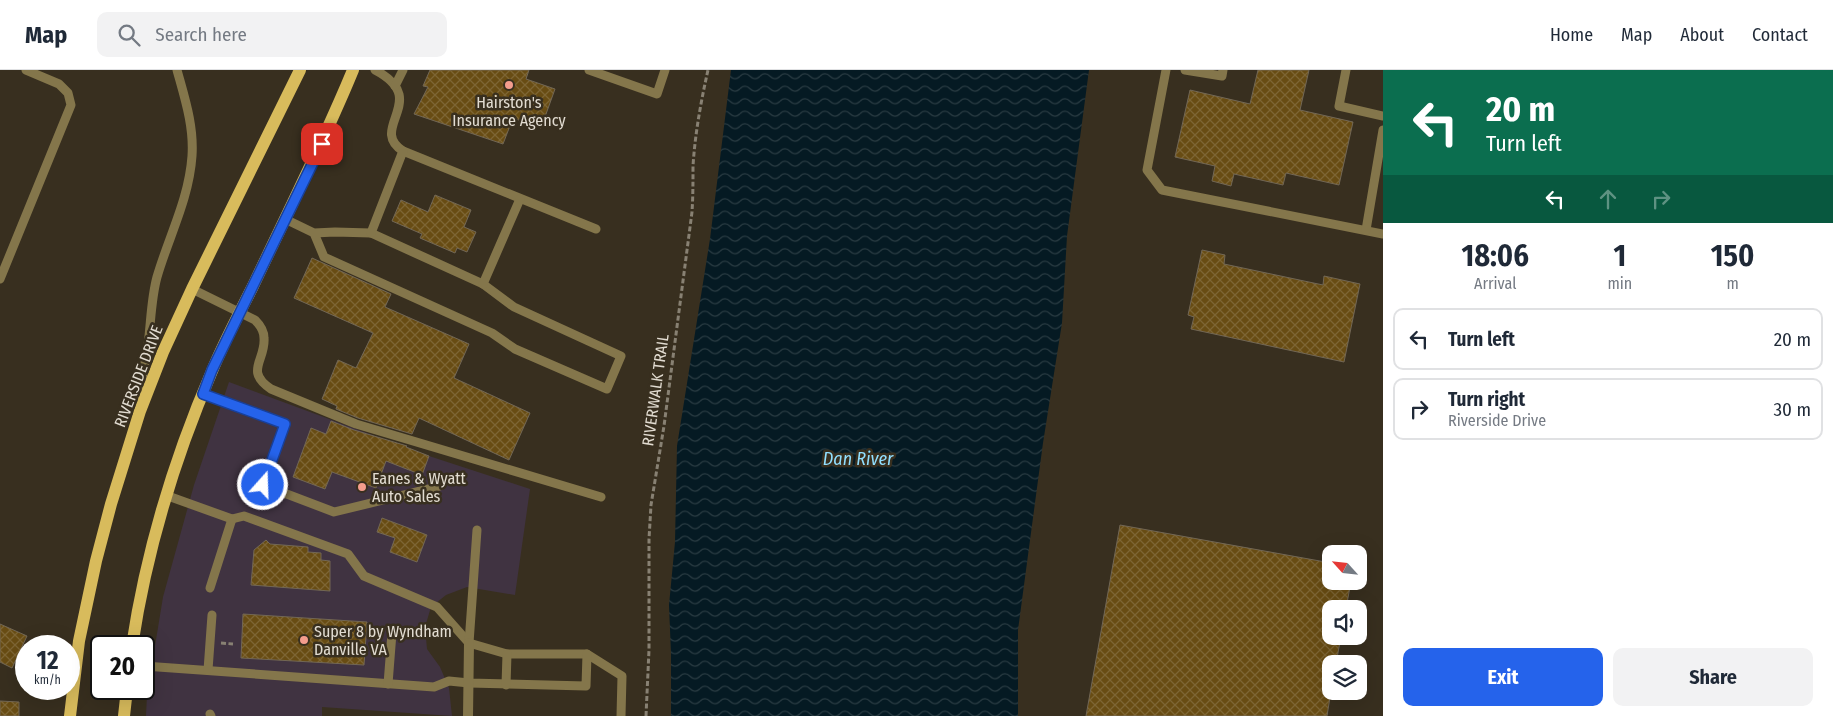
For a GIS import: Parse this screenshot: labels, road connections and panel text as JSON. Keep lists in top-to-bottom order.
{
  "streets": {
    "main road": ["RIVERSIDE DRIVE"],
    "path": ["RIVERWALK TRAIL"]
  },
  "water": ["Dan River"],
  "places": ["Hairston's Insurance Agency", "Eanes & Wyatt Auto Sales", "Super 8 by Wyndham Danville VA"],
  "north": "top left",
  "page": {
    "header": "Map",
    "search": "Search here",
    "nav": [
      "Home",
      "Map",
      "About",
      "Contact"
    ],
    "turn": ["20 m", "Turn left"],
    "eta": [
      "18:06",
      "Arrival",
      "1",
      "min",
      "150",
      "m"
    ],
    "list": [
      {
        "name": "Turn left",
        "value": "20 m"
      },
      {
        "name": "Turn right",
        "note": "Riverside Drive",
        "value": "30 m"
      }
    ],
    "speed": "12 km/h",
    "limit": "20",
    "buttons": ["Exit", "Share"]
  }
}
